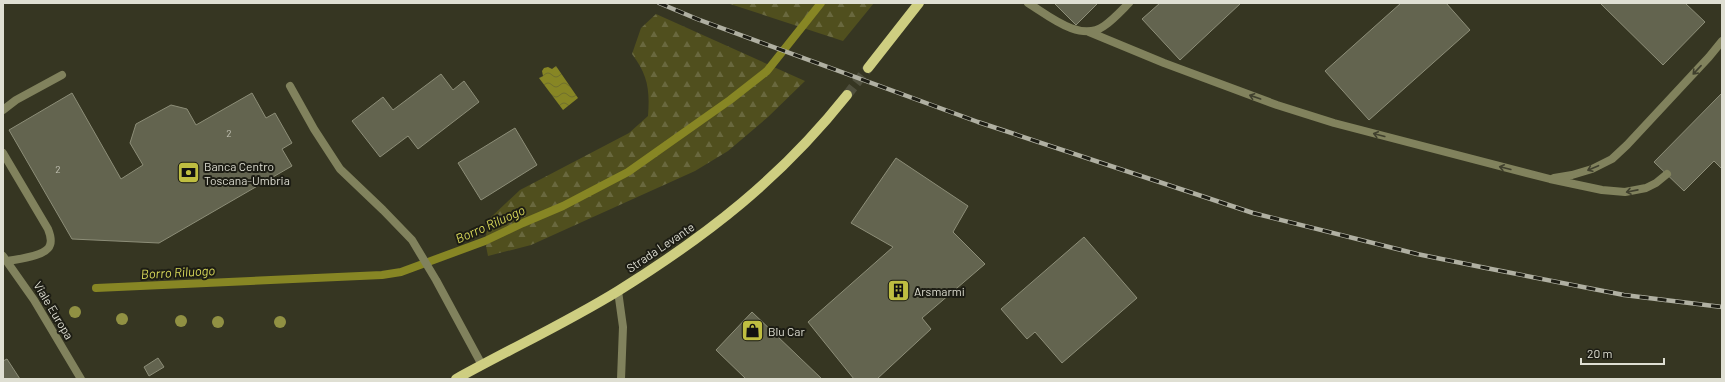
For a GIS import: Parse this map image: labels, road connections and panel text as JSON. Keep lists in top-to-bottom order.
{
  "streets": {
    "main road": ["Strada Levante"],
    "street": ["Viale Europa"]
  },
  "water": ["Borro Riluogo"],
  "places": {
    "bank": ["Banca Centro Toscana-Umbria"],
    "building": ["Arsmarmi"],
    "shop": ["Blu Car"]
  },
  "house_numbers": ["2", "2"],
  "scale_bar": "20 m"
}
